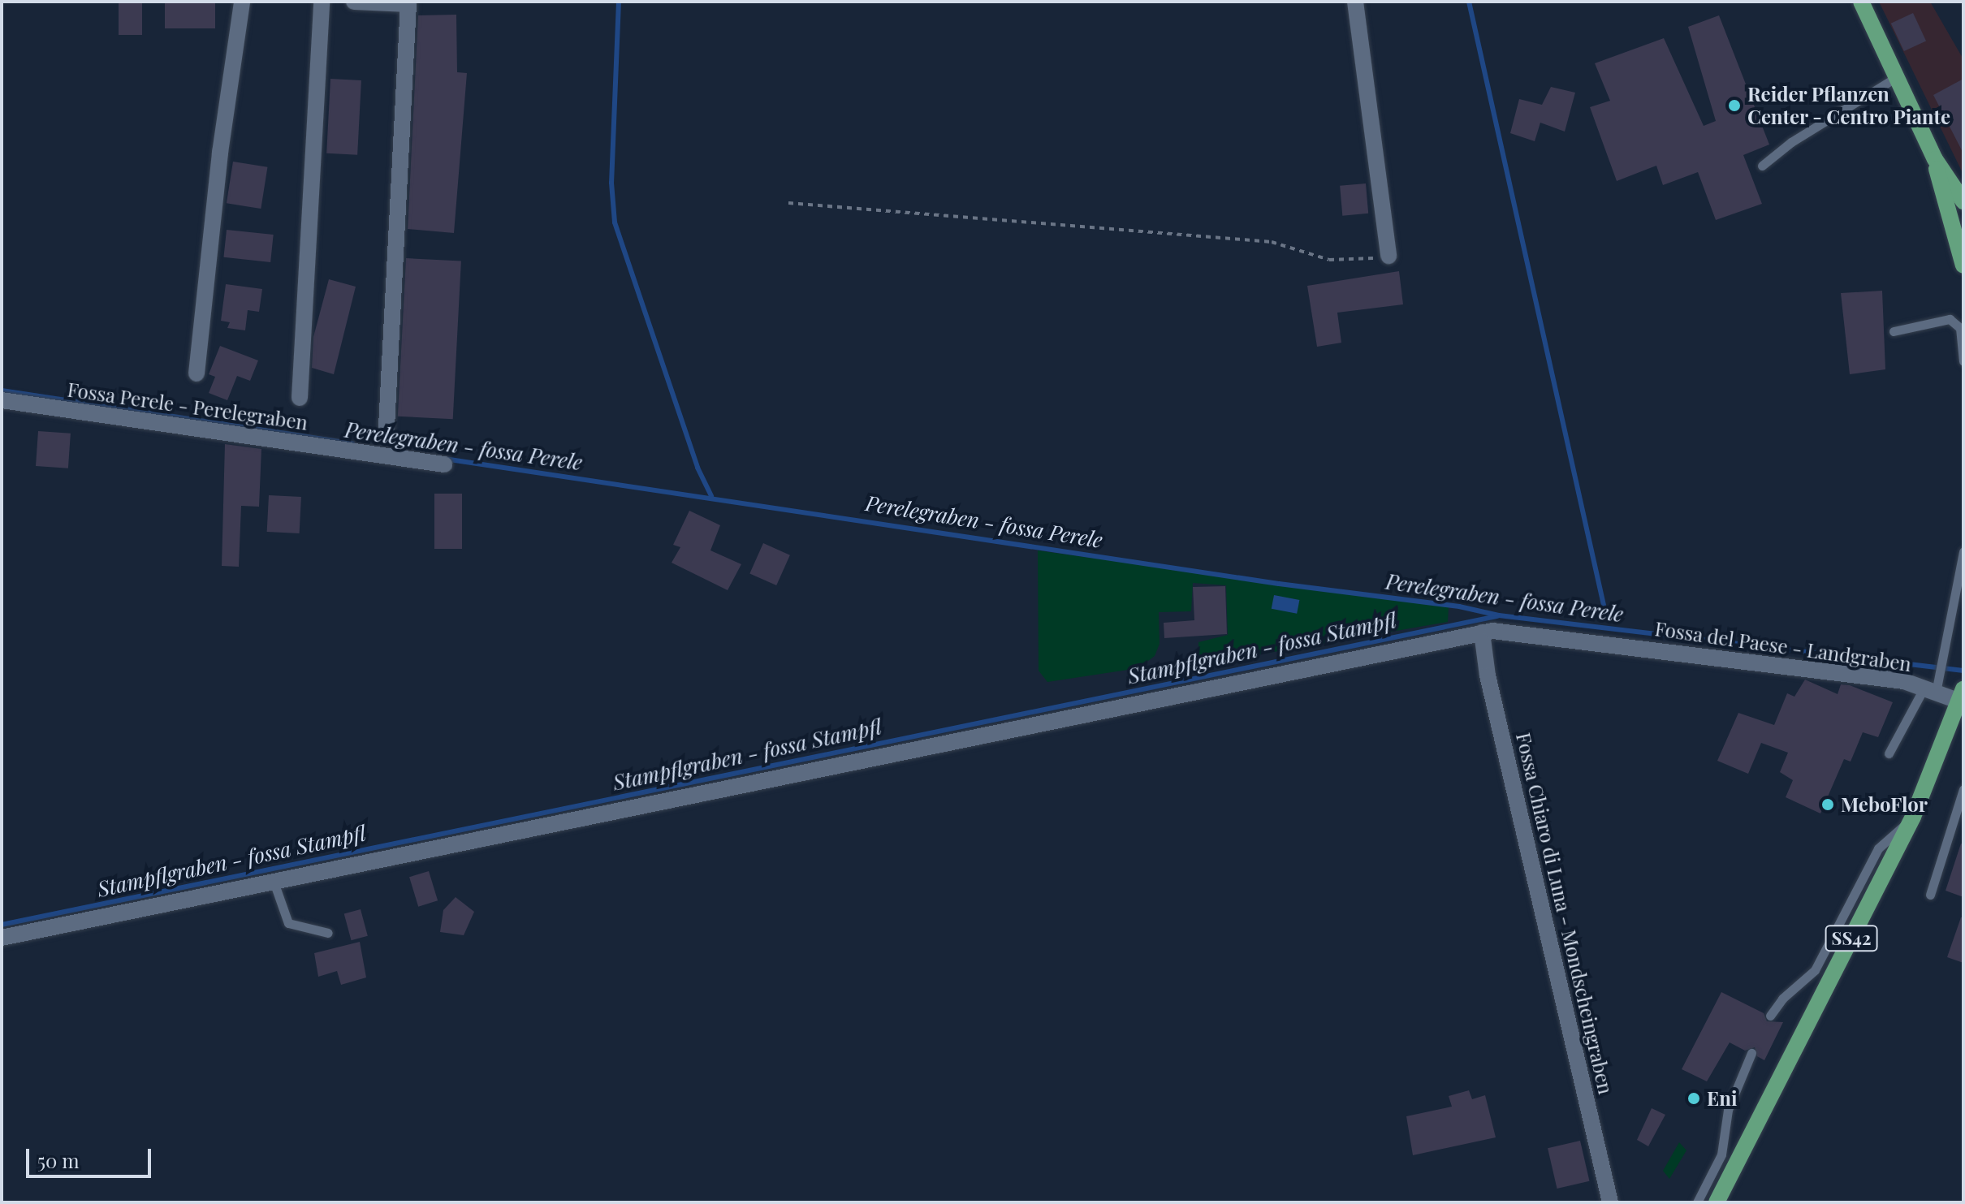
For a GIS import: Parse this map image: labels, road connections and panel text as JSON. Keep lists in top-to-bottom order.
{
  "streets": {
    "main road": ["SS42"],
    "street": ["Fossa Perele - Perelegraben", "Fossa del Paese - Landgraben", "Fossa Chiaro di Luna - Mondscheingraben"]
  },
  "crossings": [
    ["Fossa del Paese - Landgraben", "Fossa Chiaro di Luna - Mondscheingraben"],
    ["Fossa del Paese - Landgraben", "SS42"]
  ],
  "water": ["Perelegraben - fossa Perele", "Stampflgraben - fossa Stampfl"],
  "places": ["Reider Pflanzen Center - Centro Piante", "MeboFlor", "Eni"],
  "scale_bar": "50 m"
}
